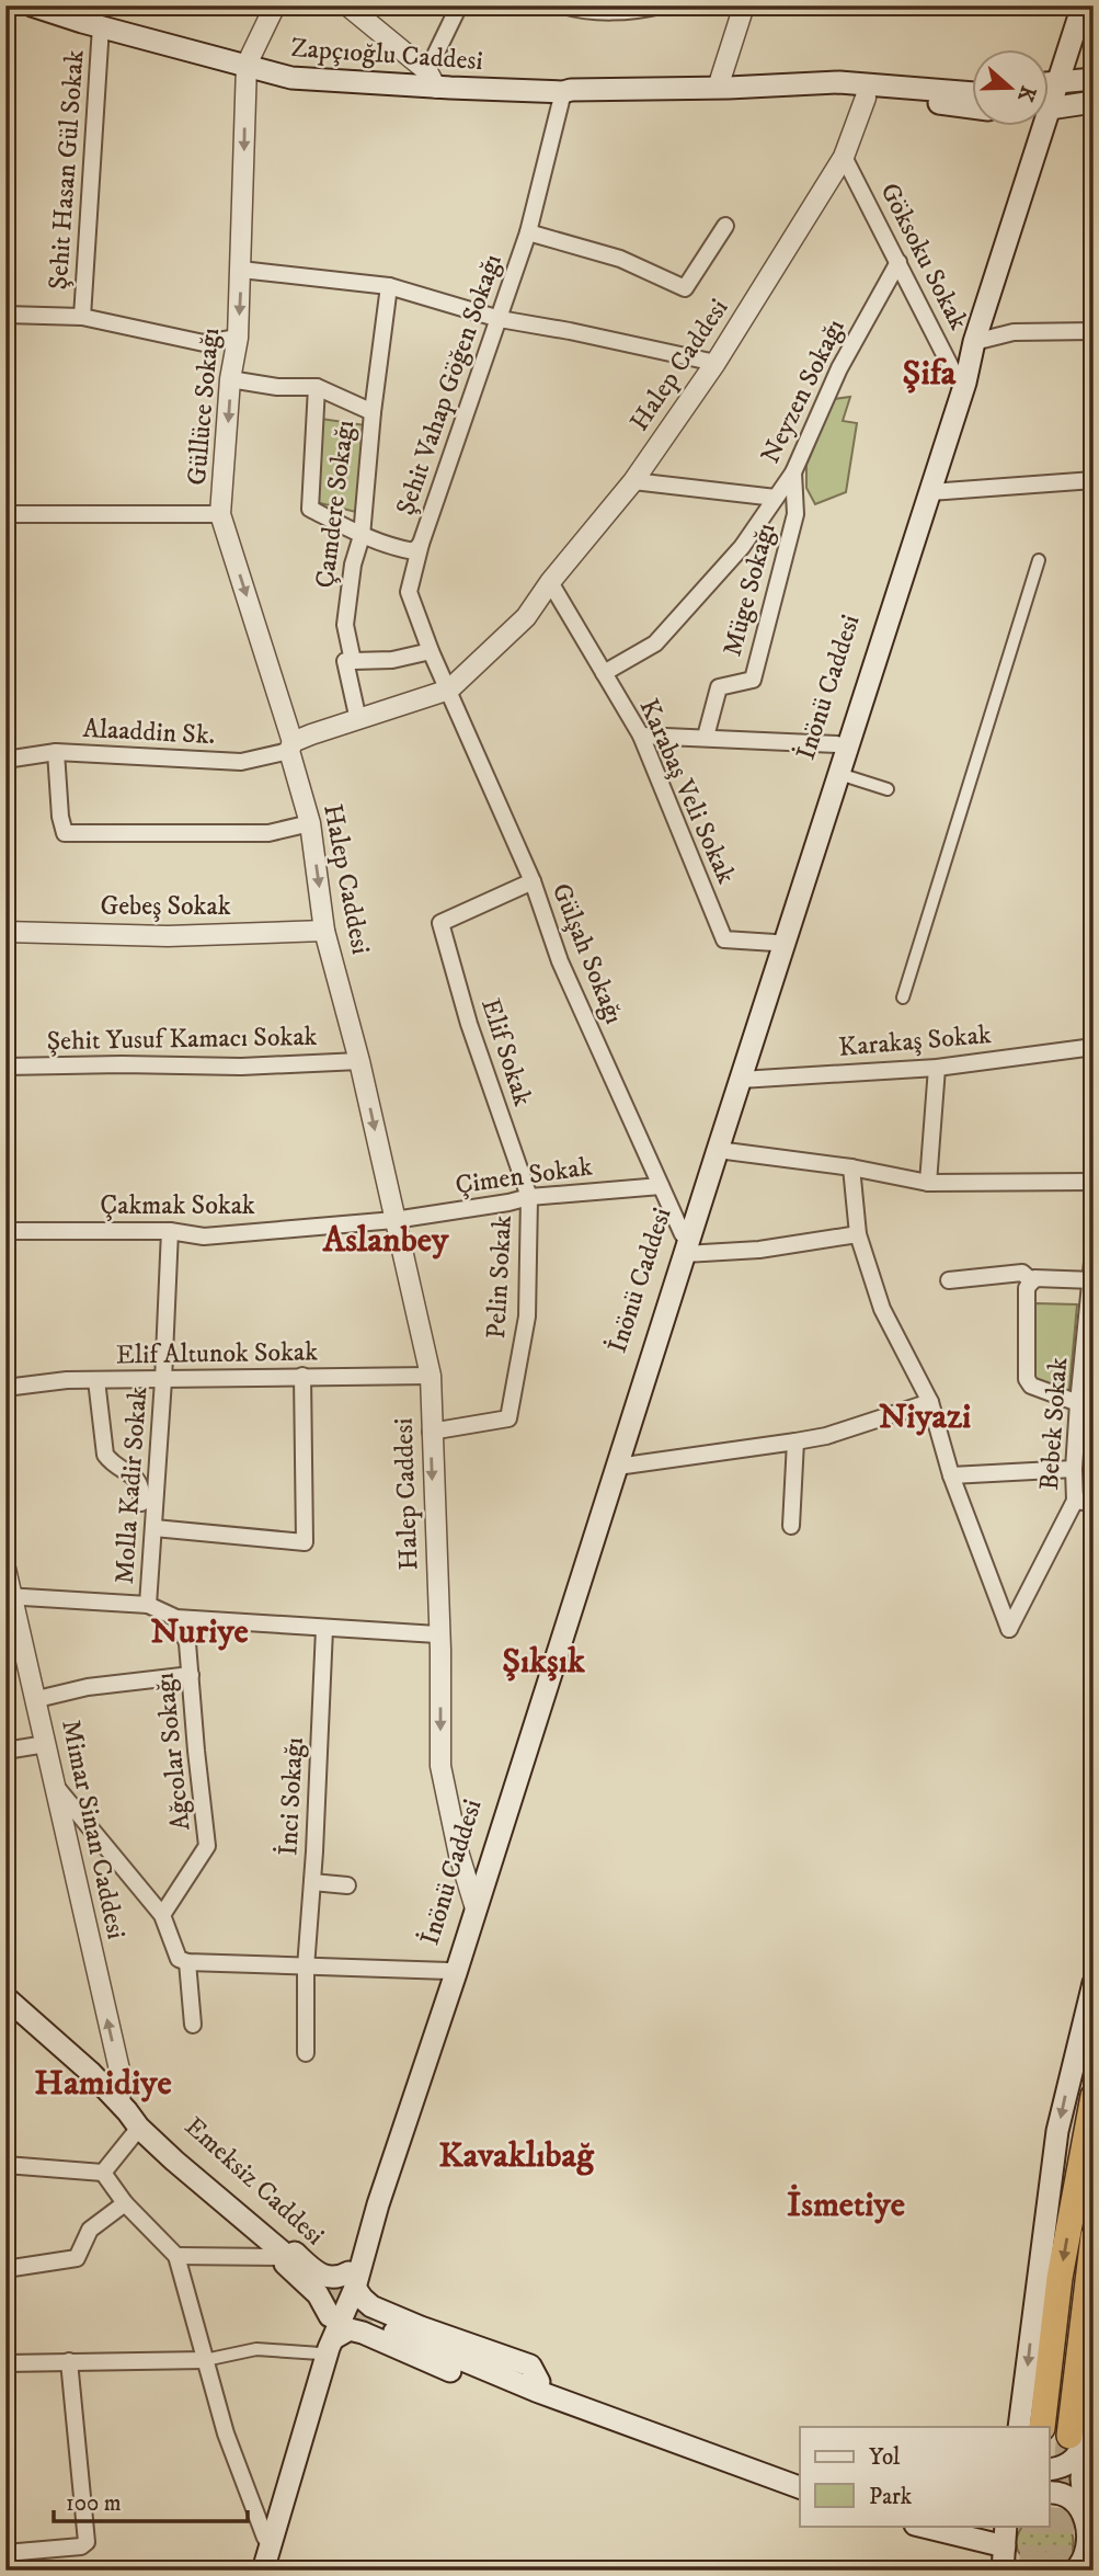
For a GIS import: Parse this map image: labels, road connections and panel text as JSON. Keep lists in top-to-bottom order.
{
  "streets": {
    "main road": ["Zapçıoğlu Caddesi", "İnönü Caddesi", "Emeksiz Caddesi"],
    "street": [
      "Şehit Hasan Gül Sokak",
      "Göksoku Sokak",
      "Halep Caddesi",
      "Şehit Vahap Göğen Sokağı",
      "Neyzen Sokağı",
      "Güllüce Sokağı",
      "Çamdere Sokağı",
      "Müge Sokağı",
      "Alaaddin Sk.",
      "Karabaş Veli Sokak",
      "Gebeş Sokak",
      "Gülşah Sokağı",
      "Şehit Yusuf Kamacı Sokak",
      "Karakaş Sokak",
      "Elif Sokak",
      "Çimen Sokak",
      "Çakmak Sokak",
      "Pelin Sokak",
      "Elif Altunok Sokak",
      "Bebek Sokak",
      "Molla Kadir Sokak",
      "Ağcolar Sokağı",
      "İnci Sokağı",
      "Mimar Sinan Caddesi"
    ]
  },
  "crossings": [
    ["Zapçıoğlu Caddesi", "Şehit Hasan Gül Sokak"],
    ["Zapçıoğlu Caddesi", "Halep Caddesi"],
    ["Zapçıoğlu Caddesi", "Şehit Vahap Göğen Sokağı"],
    ["Zapçıoğlu Caddesi", "Güllüce Sokağı"],
    ["Göksoku Sokak", "Halep Caddesi"],
    ["Göksoku Sokak", "Neyzen Sokağı"],
    ["Göksoku Sokak", "İnönü Caddesi"],
    ["Halep Caddesi", "Şehit Vahap Göğen Sokağı"],
    ["Halep Caddesi", "Neyzen Sokağı"],
    ["Halep Caddesi", "Güllüce Sokağı"],
    ["Halep Caddesi", "Çamdere Sokağı"],
    ["Halep Caddesi", "İnönü Caddesi"],
    ["Halep Caddesi", "Alaaddin Sk."],
    ["Halep Caddesi", "Karabaş Veli Sokak"],
    ["Halep Caddesi", "Gebeş Sokak"],
    ["Halep Caddesi", "Gülşah Sokağı"],
    ["Halep Caddesi", "Şehit Yusuf Kamacı Sokak"],
    ["Halep Caddesi", "Çimen Sokak"],
    ["Halep Caddesi", "Çakmak Sokak"],
    ["Halep Caddesi", "Pelin Sokak"],
    ["Halep Caddesi", "Elif Altunok Sokak"],
    ["Şehit Vahap Göğen Sokağı", "Gülşah Sokağı"],
    ["Neyzen Sokağı", "Müge Sokağı"],
    ["Güllüce Sokağı", "Alaaddin Sk."],
    ["İnönü Caddesi", "Karabaş Veli Sokak"],
    ["İnönü Caddesi", "Gülşah Sokağı"],
    ["İnönü Caddesi", "Karakaş Sokak"],
    ["İnönü Caddesi", "Emeksiz Caddesi"],
    ["Gülşah Sokağı", "Elif Sokak"],
    ["Gülşah Sokağı", "Çimen Sokak"],
    ["Elif Sokak", "Çimen Sokak"],
    ["Elif Sokak", "Pelin Sokak"],
    ["Çimen Sokak", "Çakmak Sokak"],
    ["Çimen Sokak", "Pelin Sokak"],
    ["Çakmak Sokak", "Molla Kadir Sokak"],
    ["Elif Altunok Sokak", "Molla Kadir Sokak"],
    ["Mimar Sinan Caddesi", "Emeksiz Caddesi"]
  ],
  "one_way": ["Halep Caddesi", "Güllüce Sokağı"],
  "districts": [
    "Şifa",
    "Aslanbey",
    "Niyazi",
    "Nuriye",
    "Şıkşık",
    "Hamidiye",
    "Kavaklıbağ",
    "İsmetiye"
  ],
  "legend": ["Yol", "Park"],
  "scale_bar": "100 m",
  "north": "right"
}
